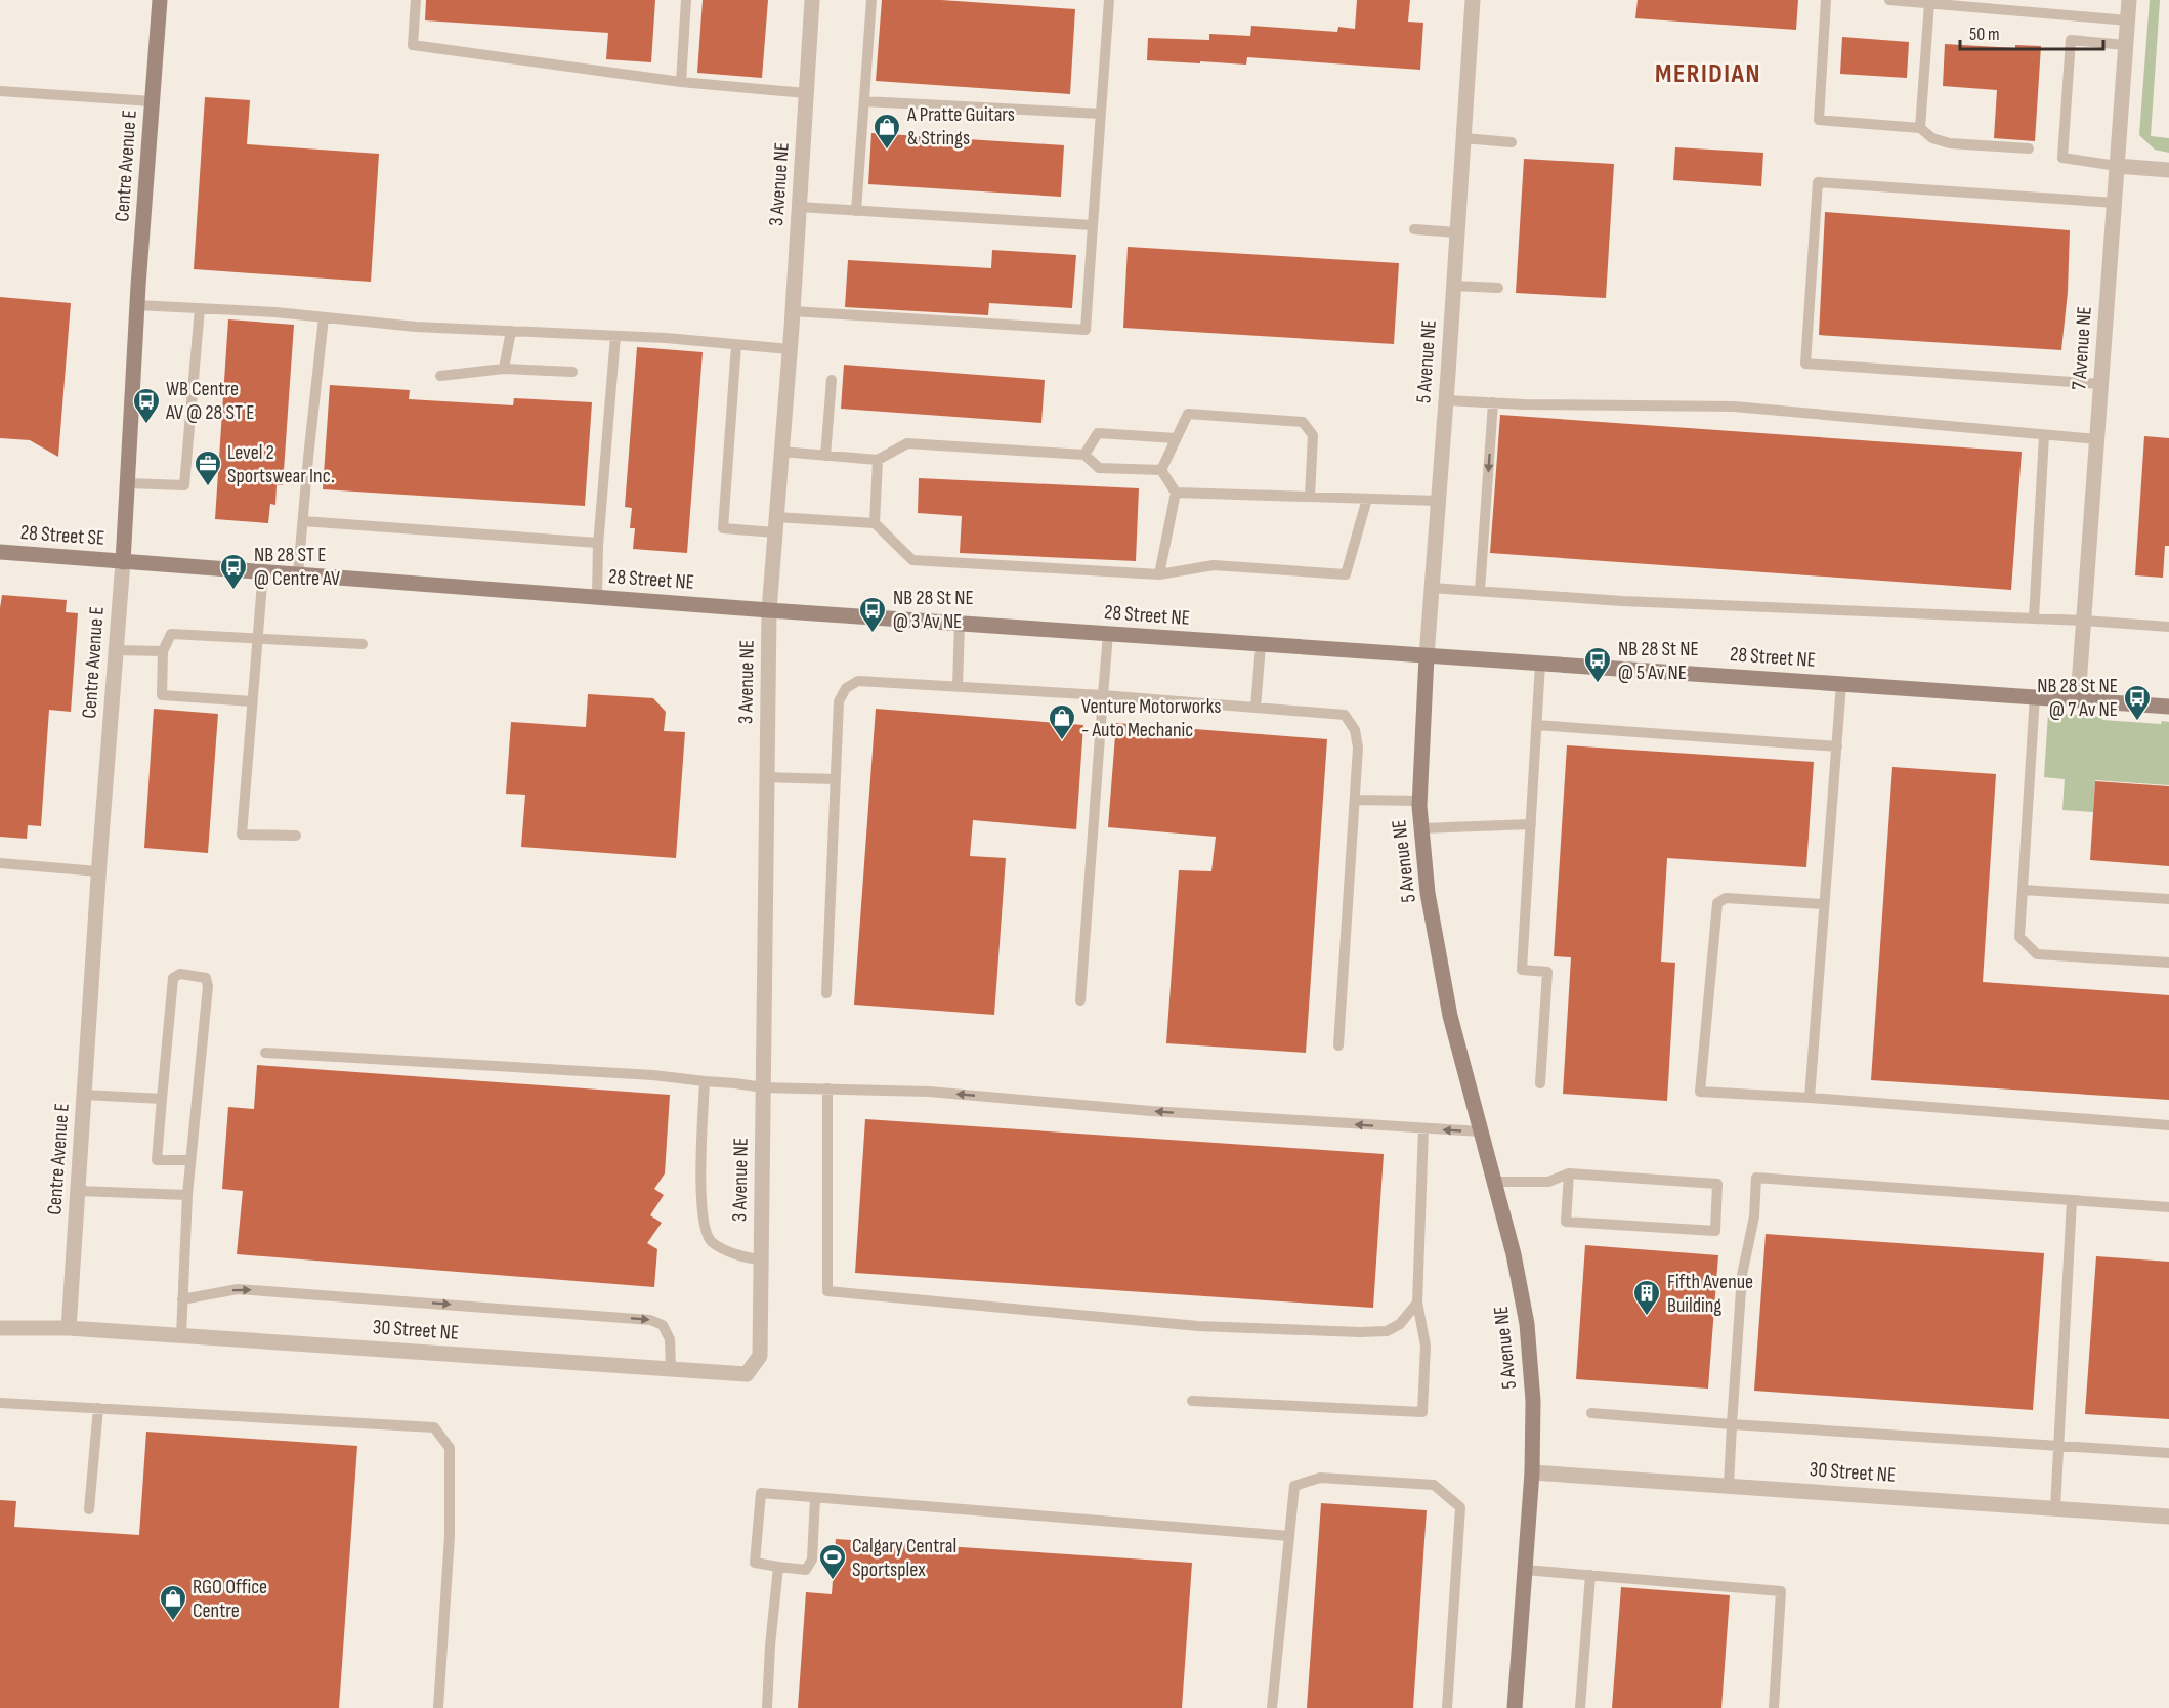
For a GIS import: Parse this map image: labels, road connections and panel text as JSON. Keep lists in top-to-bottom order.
{
  "streets": {
    "street": [
      "Centre Avenue E",
      "3 Avenue NE",
      "7 Avenue NE",
      "5 Avenue NE",
      "28 Street SE",
      "28 Street NE",
      "30 Street NE"
    ]
  },
  "crossings": [
    ["Centre Avenue E", "28 Street SE"],
    ["Centre Avenue E", "28 Street NE"],
    ["Centre Avenue E", "30 Street NE"],
    ["3 Avenue NE", "28 Street NE"],
    ["3 Avenue NE", "30 Street NE"],
    ["7 Avenue NE", "28 Street NE"],
    ["5 Avenue NE", "28 Street NE"],
    ["5 Avenue NE", "30 Street NE"],
    ["28 Street SE", "28 Street NE"]
  ],
  "districts": ["MERIDIAN"],
  "places": {
    "shop": ["A Pratte Guitars & Strings", "Venture Motorworks - Auto Mechanic", "RGO Office Centre"],
    "bus stop": [
      "WB Centre AV @ 28 ST E",
      "NB 28 ST E @ Centre AV",
      "NB 28 St NE @ 3 Av NE",
      "NB 28 St NE @ 5 Av NE",
      "NB 28 St NE @ 7 Av NE"
    ],
    "office": ["Level 2 Sportswear Inc."],
    "building": ["Fifth Avenue Building"],
    "sports": ["Calgary Central Sportsplex"]
  },
  "scale_bar": "50 m"
}
